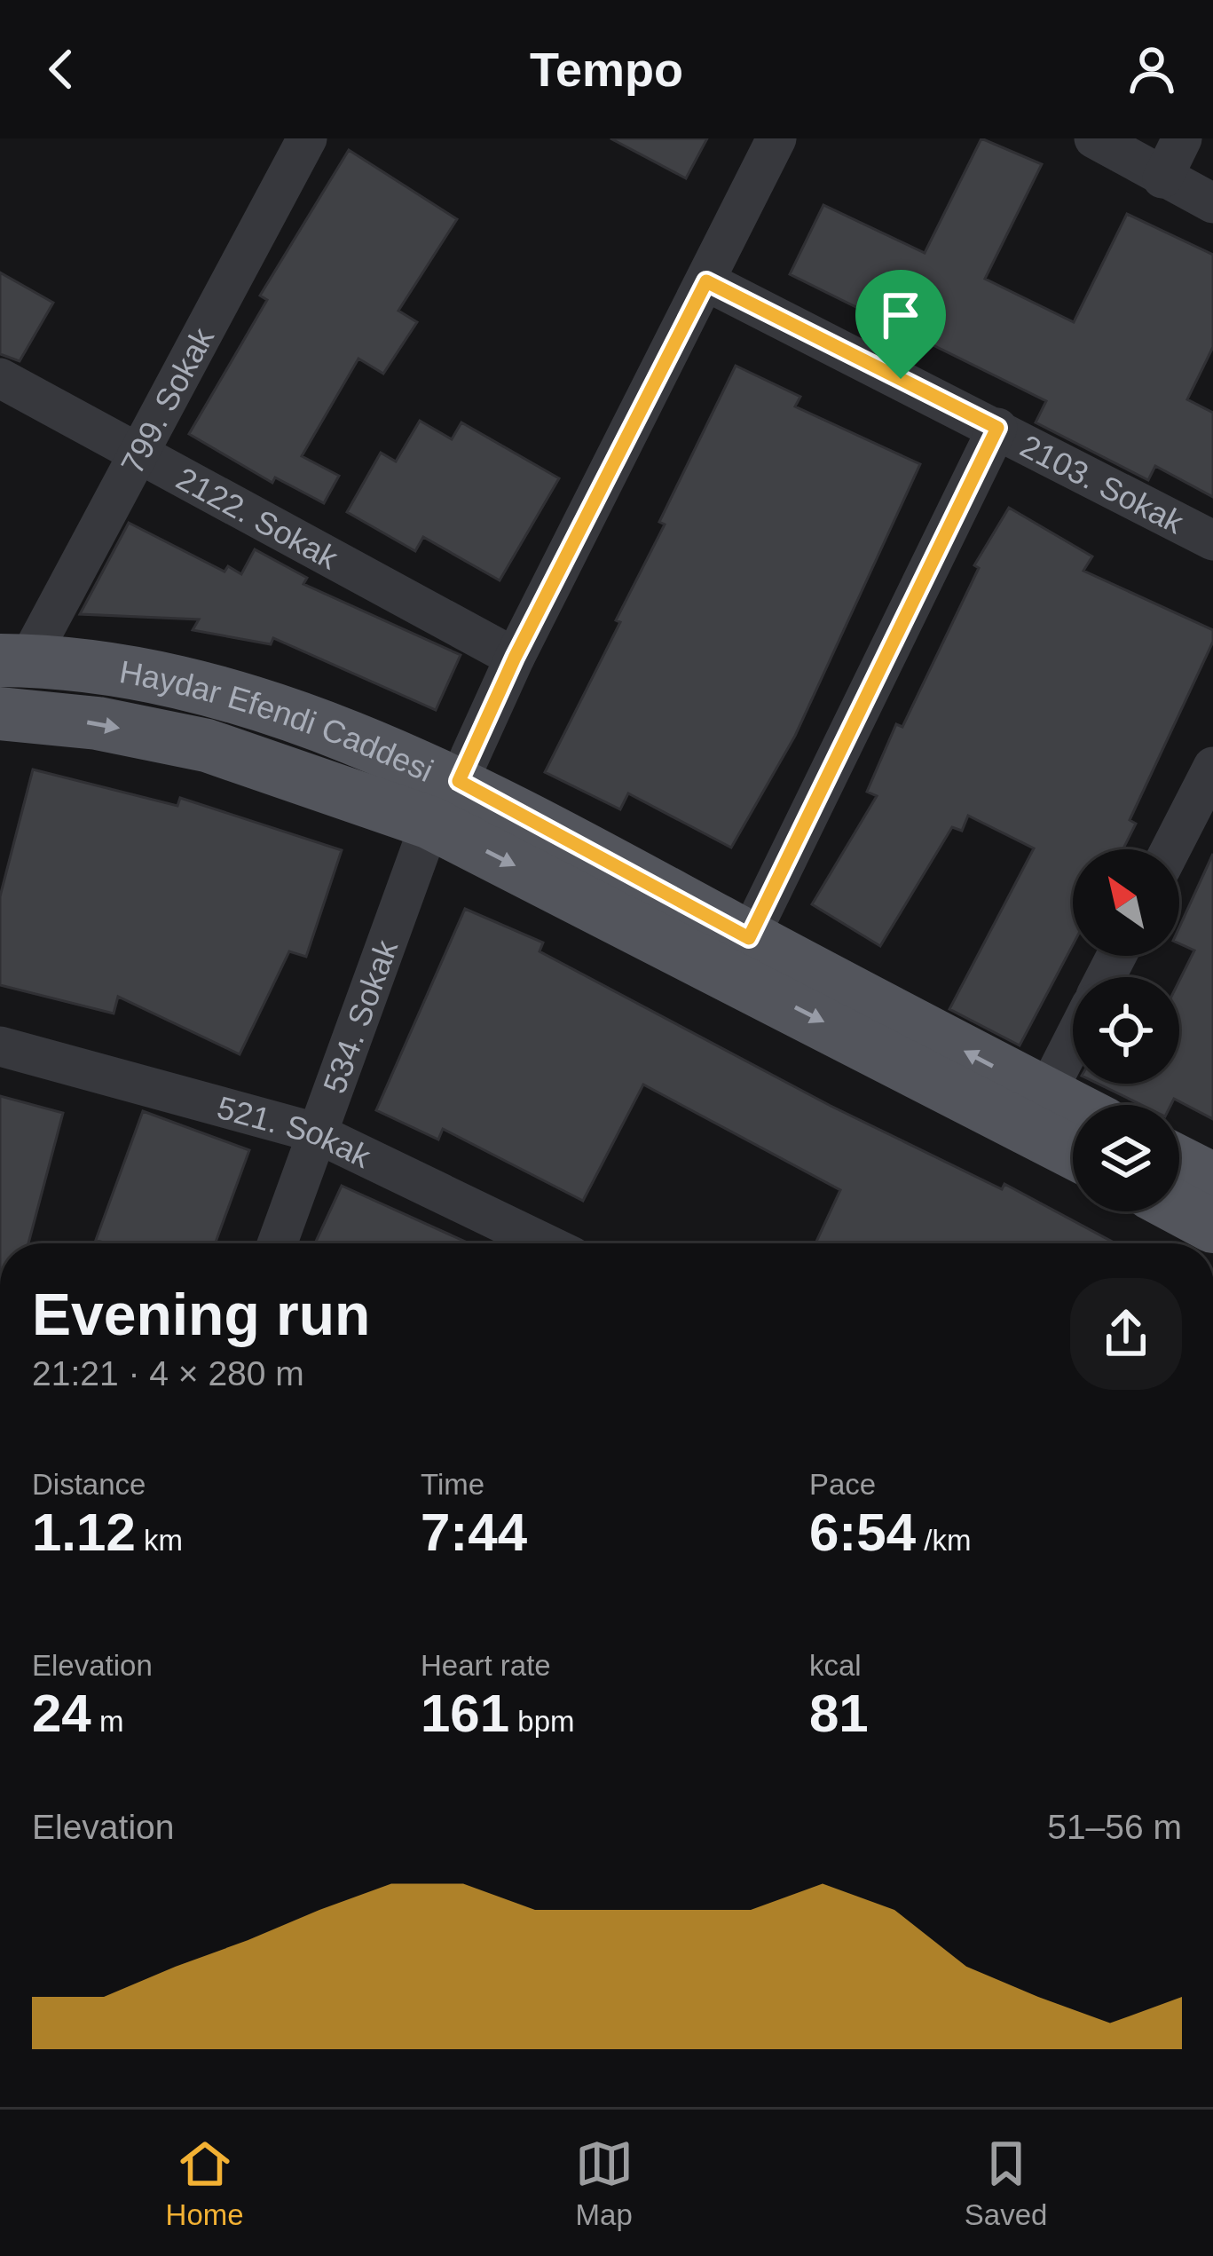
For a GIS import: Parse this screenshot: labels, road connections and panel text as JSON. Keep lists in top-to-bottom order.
{
  "streets": {
    "main road": ["Haydar Efendi Caddesi"],
    "street": [
      "799. Sokak",
      "2103. Sokak",
      "2122. Sokak",
      "534. Sokak",
      "521. Sokak"
    ]
  },
  "crossings": [
    ["799. Sokak", "2122. Sokak"],
    ["799. Sokak", "Haydar Efendi Caddesi"],
    ["2103. Sokak", "534. Sokak"],
    ["2122. Sokak", "534. Sokak"],
    ["Haydar Efendi Caddesi", "534. Sokak"],
    ["534. Sokak", "521. Sokak"]
  ],
  "north": "top left",
  "page": {
    "header": "Tempo",
    "heading": ["Evening run", "21:21 · 4 × 280 m"],
    "stats": [
      ["Distance", "1.12 km"],
      ["Time", "7:44"],
      ["Pace", "6:54 /km"],
      ["Elevation", "24 m"],
      ["Heart rate", "161 bpm"],
      ["kcal", "81"]
    ],
    "chart": ["Elevation", "51–56 m"],
    "tabs": ["Home", "Map", "Saved"]
  }
}
